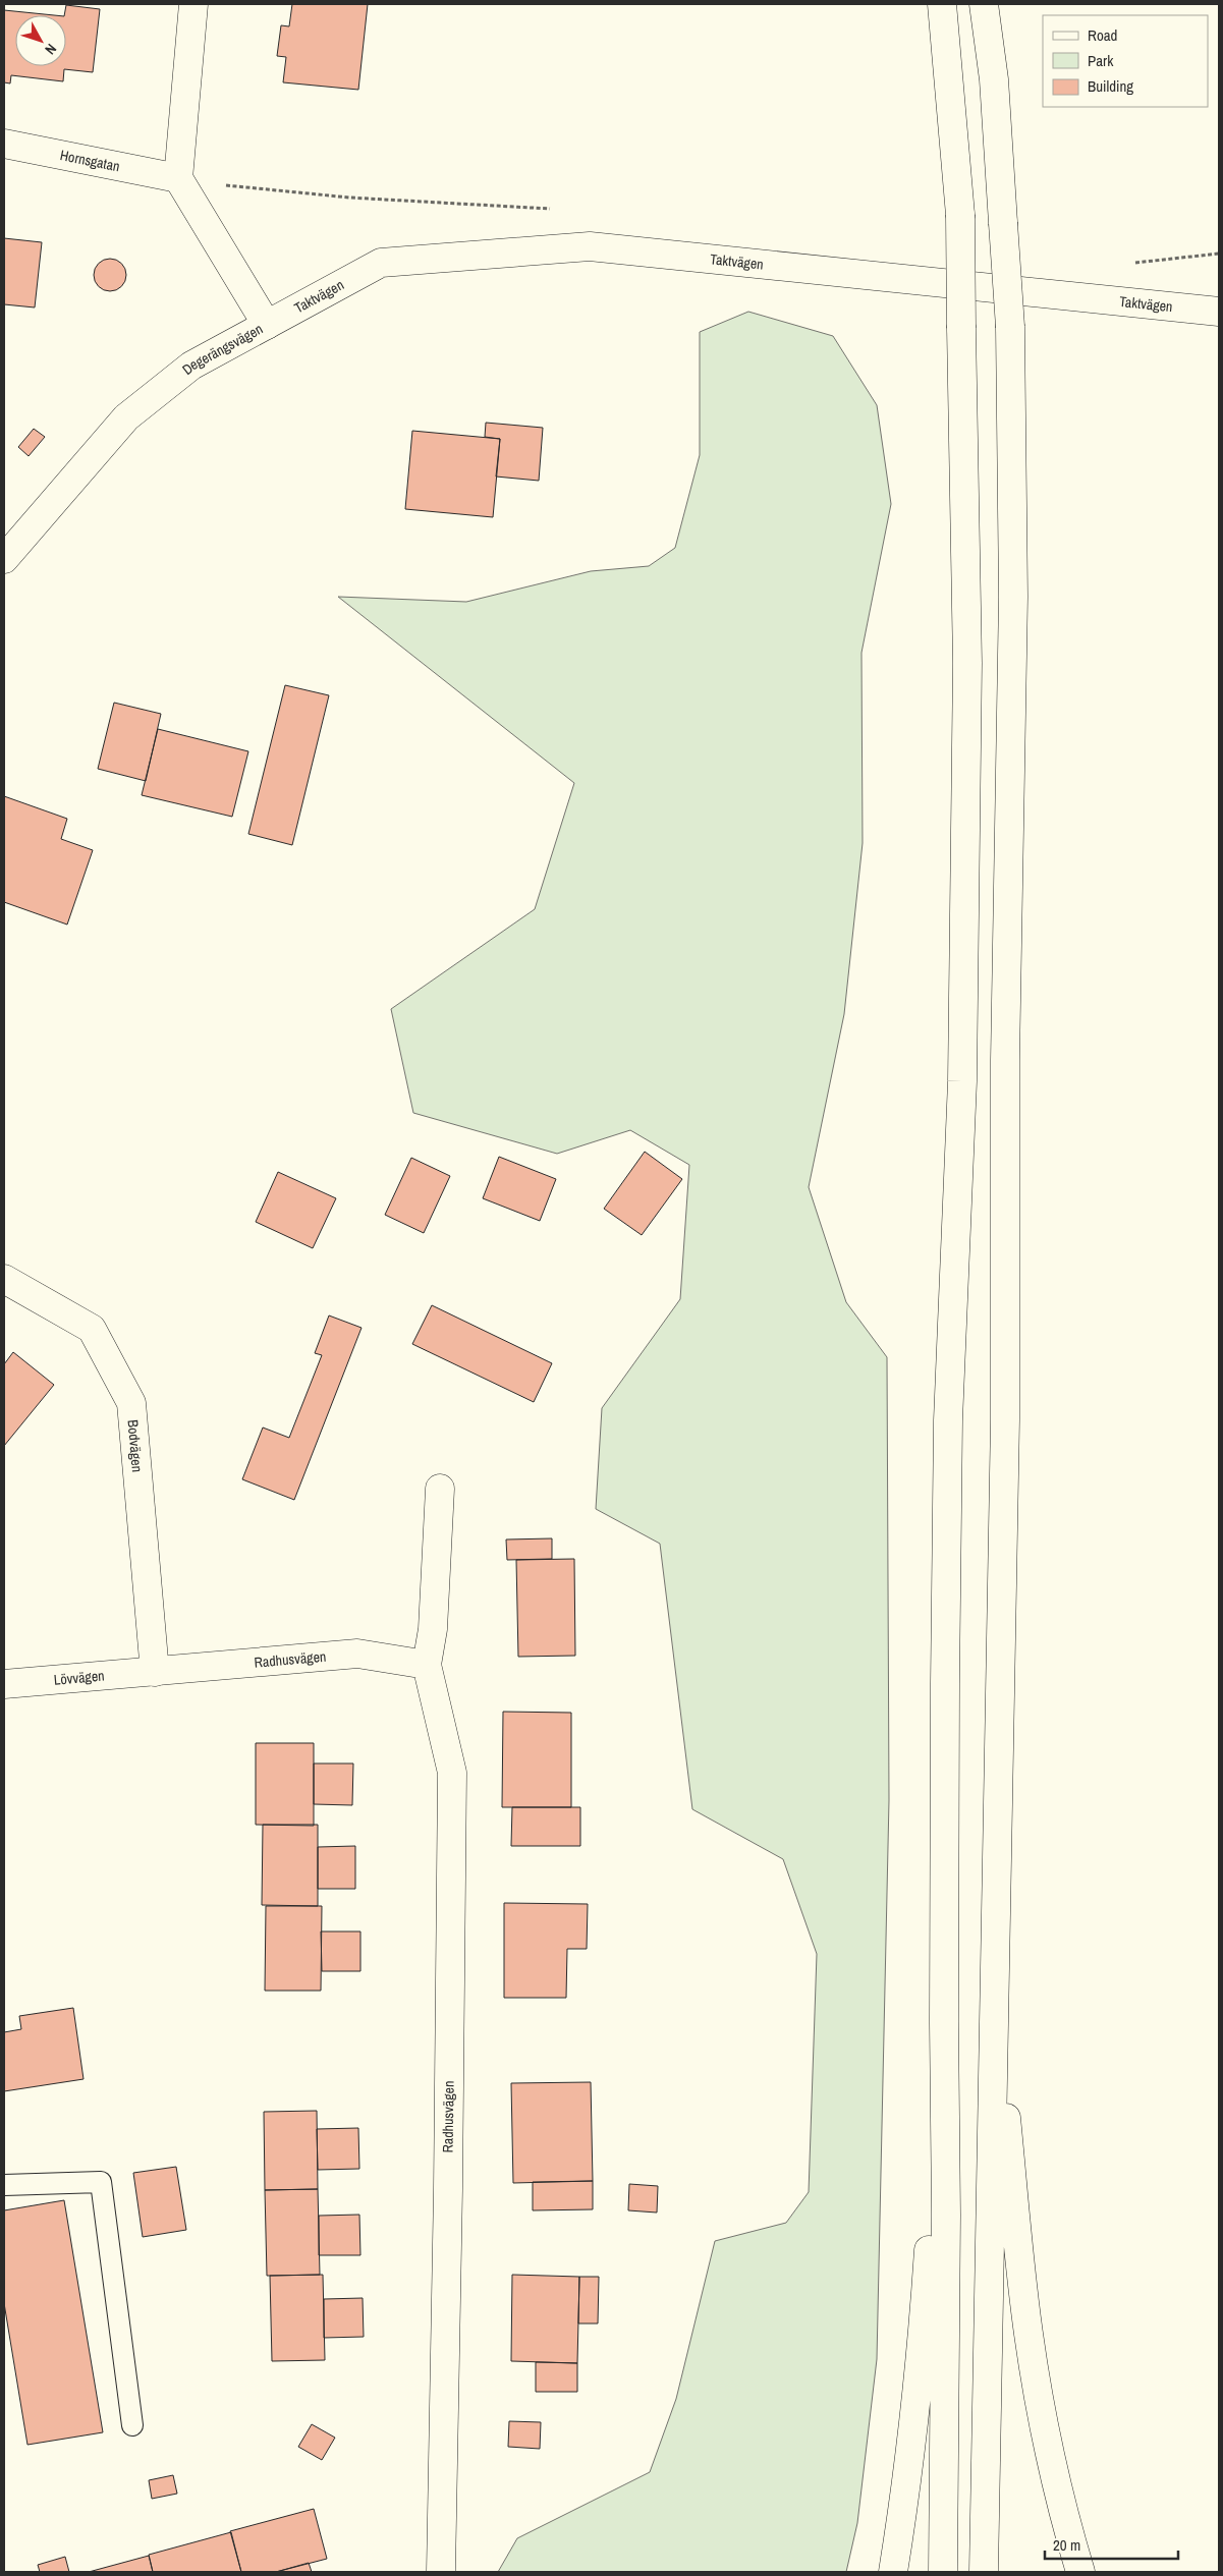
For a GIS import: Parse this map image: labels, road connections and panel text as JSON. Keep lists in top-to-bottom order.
{
  "streets": {
    "main road": [
      "Hornsgatan",
      "Taktvägen",
      "Degerängsvägen",
      "Bodvägen",
      "Radhusvägen",
      "Lövvägen"
    ]
  },
  "crossings": [
    ["Hornsgatan", "Degerängsvägen"],
    ["Taktvägen", "Degerängsvägen"],
    ["Bodvägen", "Radhusvägen"],
    ["Bodvägen", "Lövvägen"],
    ["Radhusvägen", "Lövvägen"]
  ],
  "legend": ["Road", "Park", "Building"],
  "scale_bar": "20 m",
  "north": "bottom right"
}
